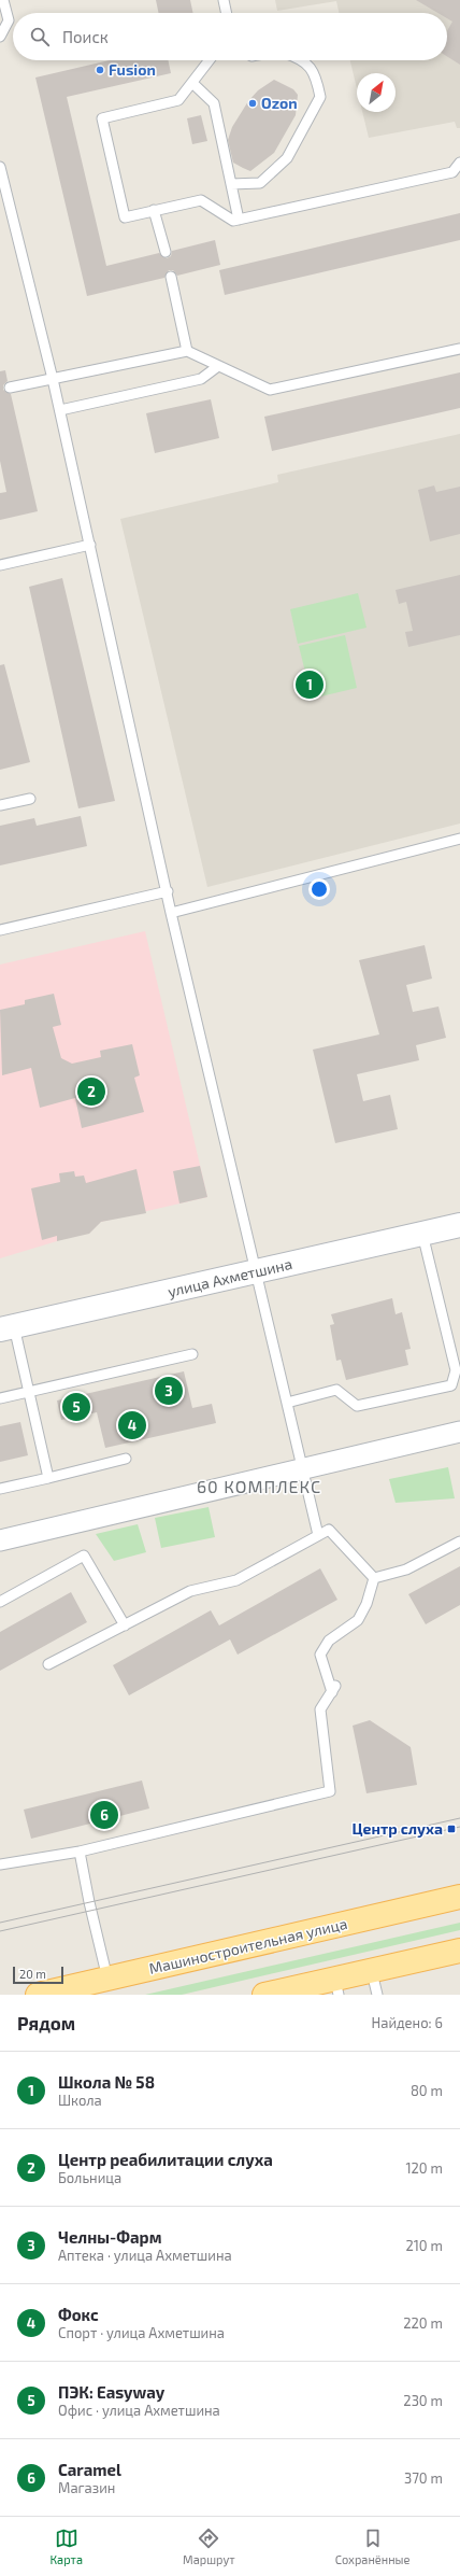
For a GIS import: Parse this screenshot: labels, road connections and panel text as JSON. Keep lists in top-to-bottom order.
{
  "streets": {
    "main road": ["Машиностроительная улица"],
    "street": ["улица Ахметшина"]
  },
  "districts": ["60 КОМПЛЕКС"],
  "places": {
    "other": ["Fusion", "Ozon"],
    "transit": ["Центр слуха"]
  },
  "scale_bar": "20 m",
  "north": "top right",
  "page": {
    "search": "Поиск",
    "pins": [
      "1",
      "2",
      "3",
      "5",
      "4",
      "6"
    ],
    "scale": "20 m",
    "heading": ["Рядом", "Найдено: 6"],
    "list": [
      {
        "mark": "1",
        "name": "Школа № 58",
        "note": "Школа",
        "value": "80 m"
      },
      {
        "mark": "2",
        "name": "Центр реабилитации слуха",
        "note": "Больница",
        "value": "120 m"
      },
      {
        "mark": "3",
        "name": "Челны-Фарм",
        "note": "Аптека · улица Ахметшина",
        "value": "210 m"
      },
      {
        "mark": "4",
        "name": "Фокс",
        "note": "Спорт · улица Ахметшина",
        "value": "220 m"
      },
      {
        "mark": "5",
        "name": "ПЭК: Easyway",
        "note": "Офис · улица Ахметшина",
        "value": "230 m"
      },
      {
        "mark": "6",
        "name": "Caramel",
        "note": "Магазин",
        "value": "370 m"
      }
    ],
    "nav": ["Карта", "Маршрут", "Сохранённые"]
  }
}
